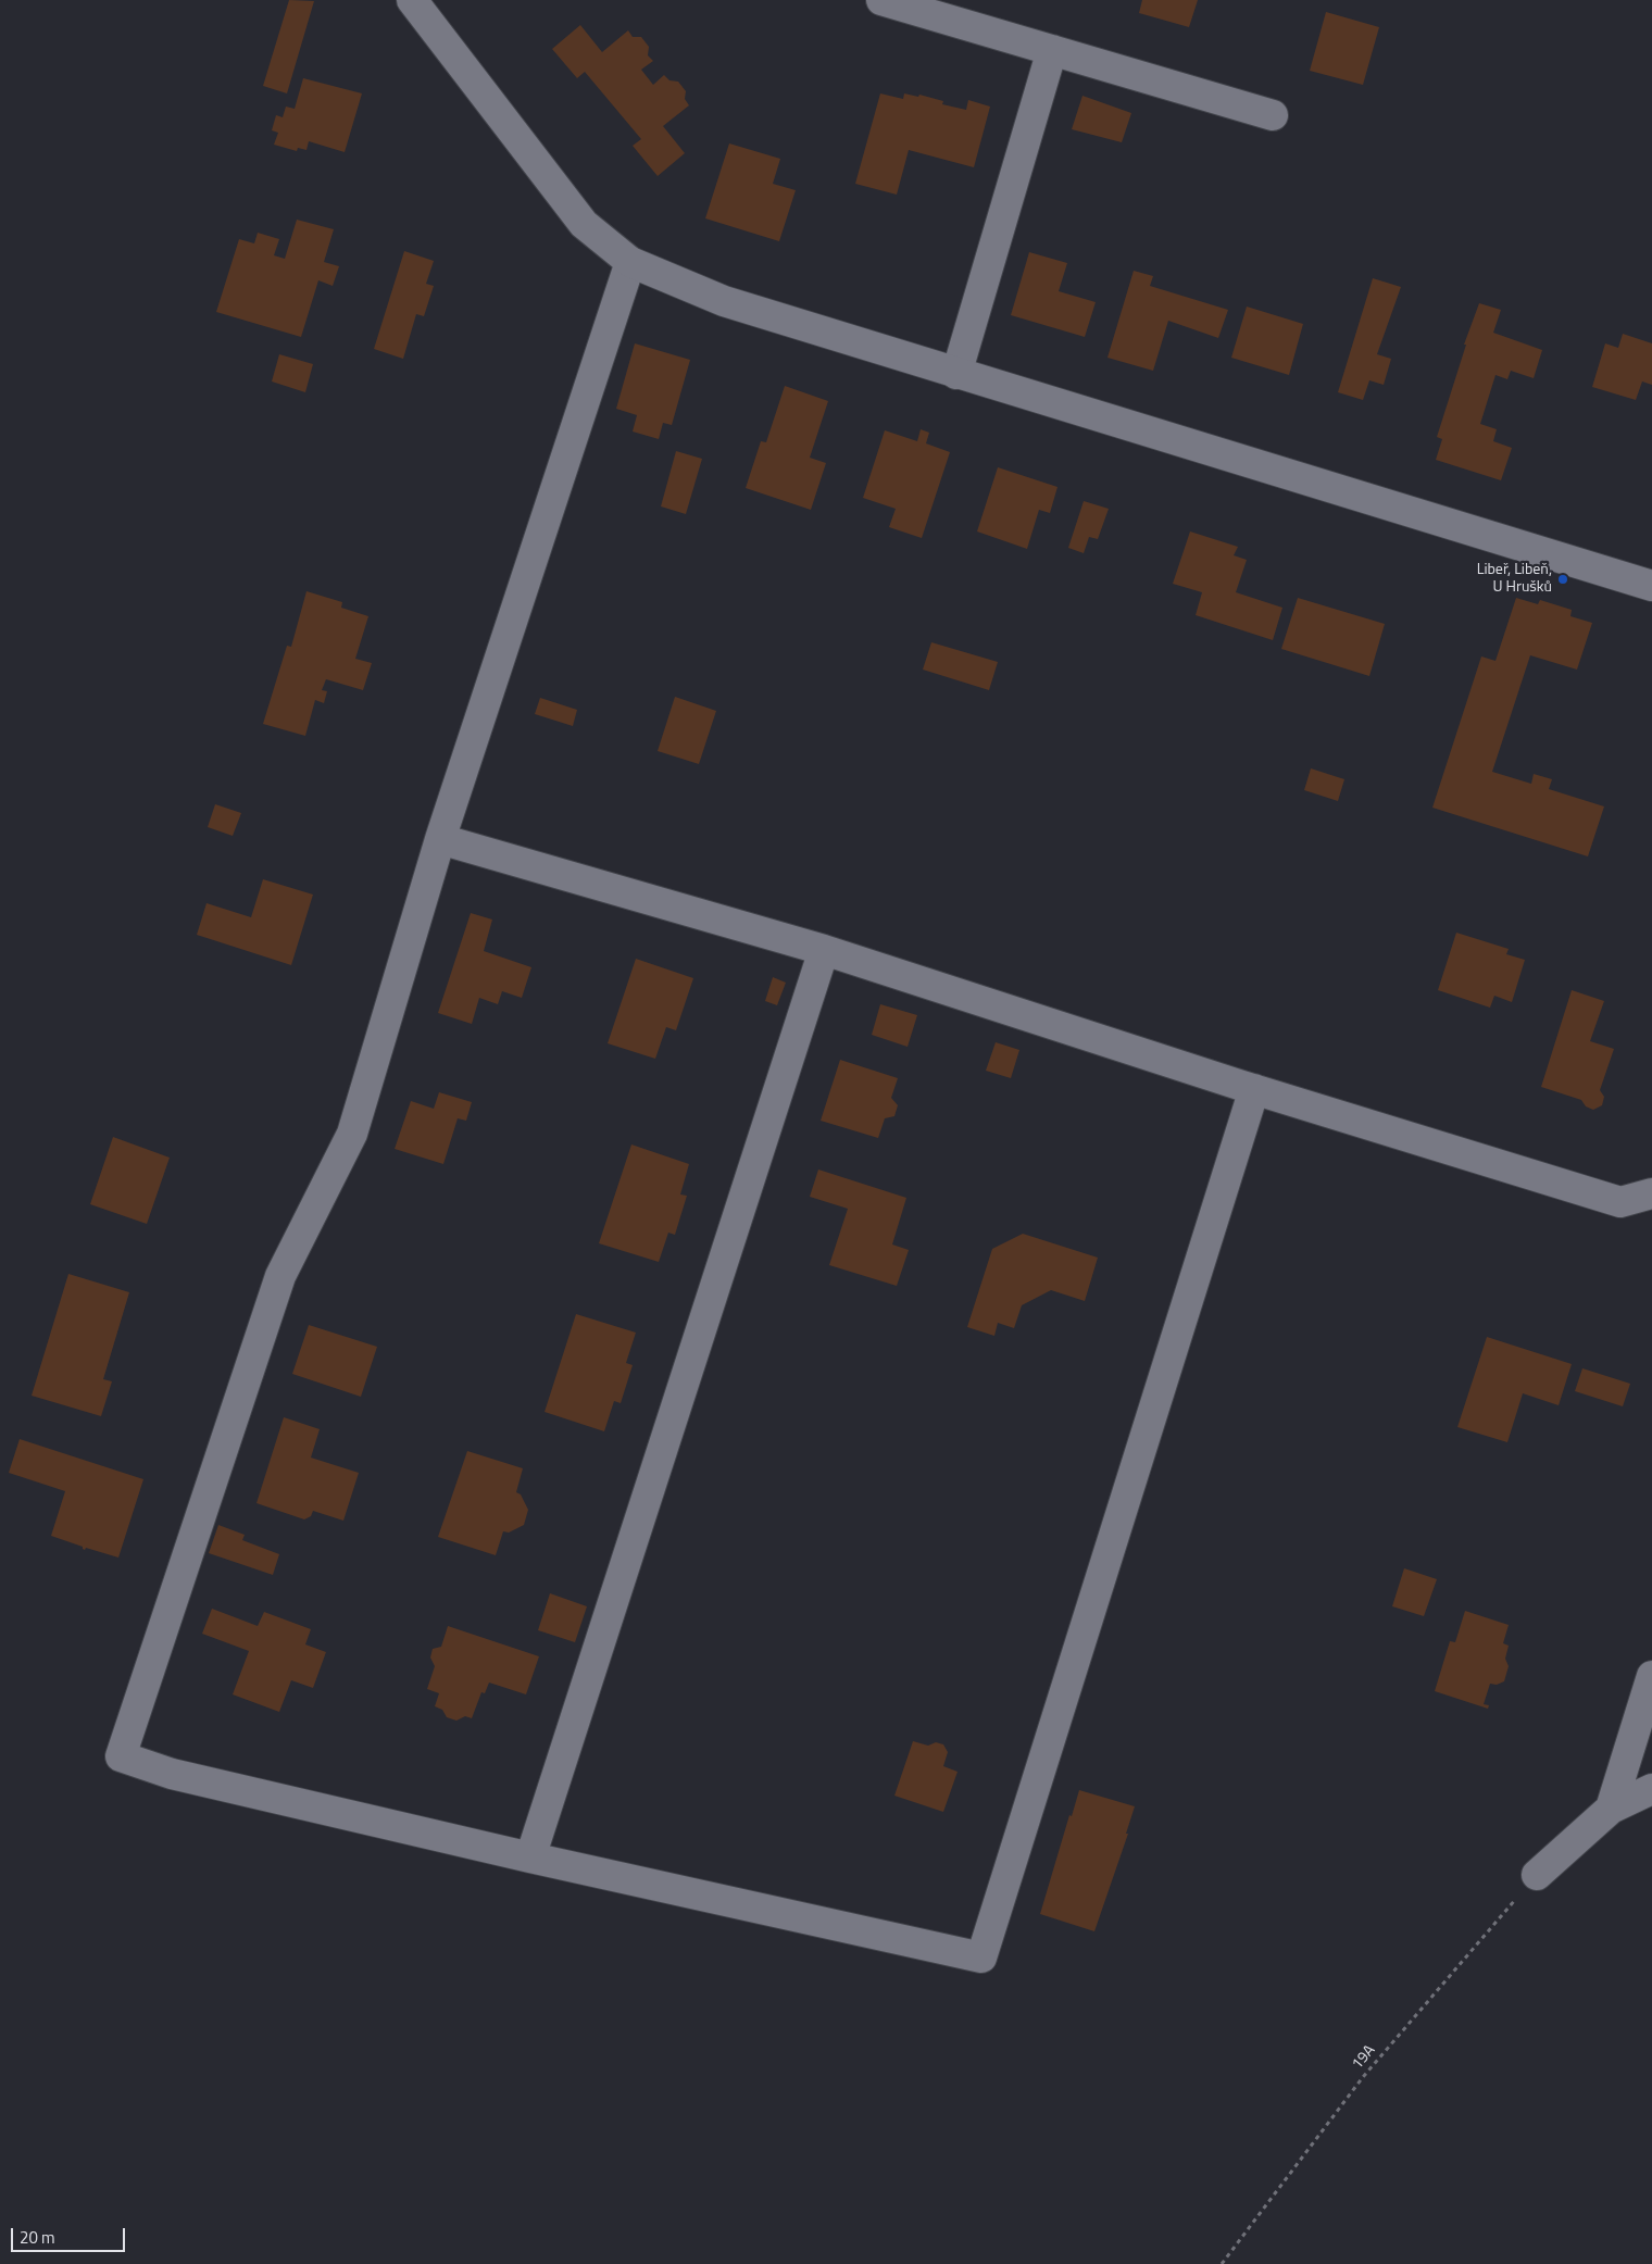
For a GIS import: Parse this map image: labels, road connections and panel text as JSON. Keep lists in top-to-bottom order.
{
  "streets": {
    "path": ["19A"]
  },
  "places": ["Libeř, Libeň, U Hrušků"],
  "scale_bar": "20 m"
}
